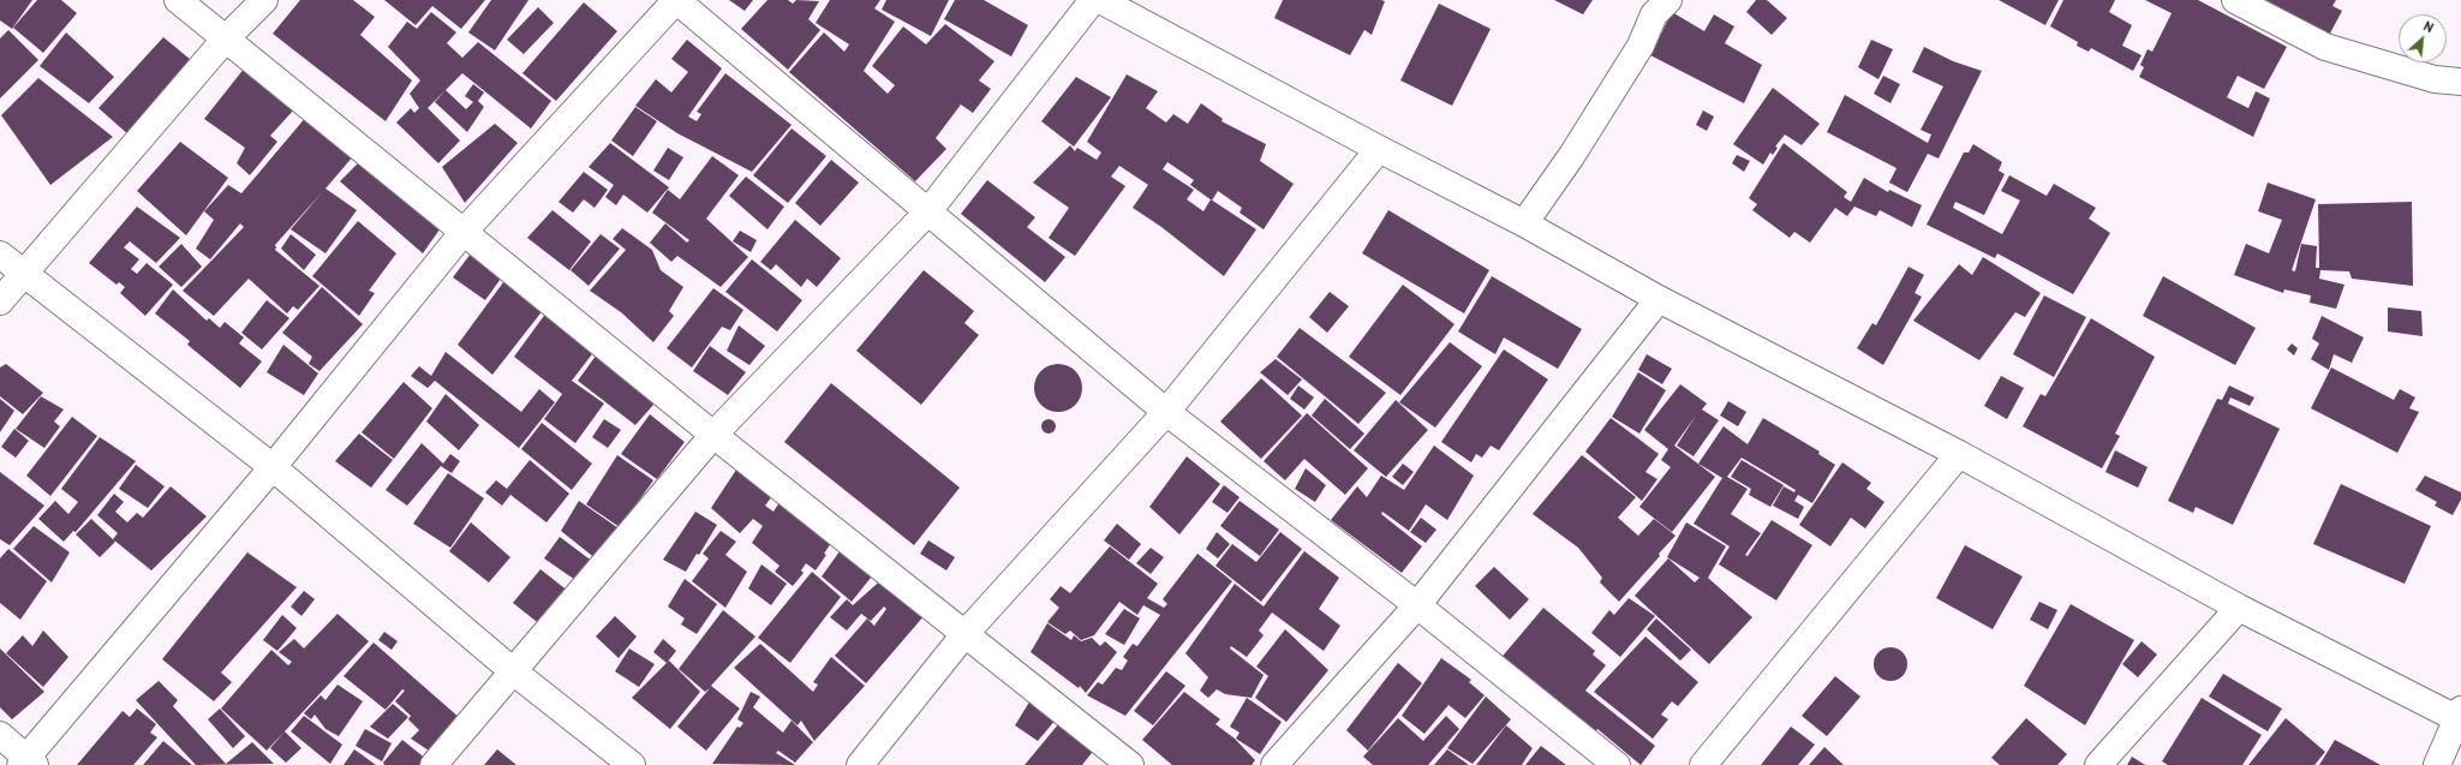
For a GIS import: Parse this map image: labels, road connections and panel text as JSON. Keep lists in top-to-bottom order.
{
  "north": "top right"
}
